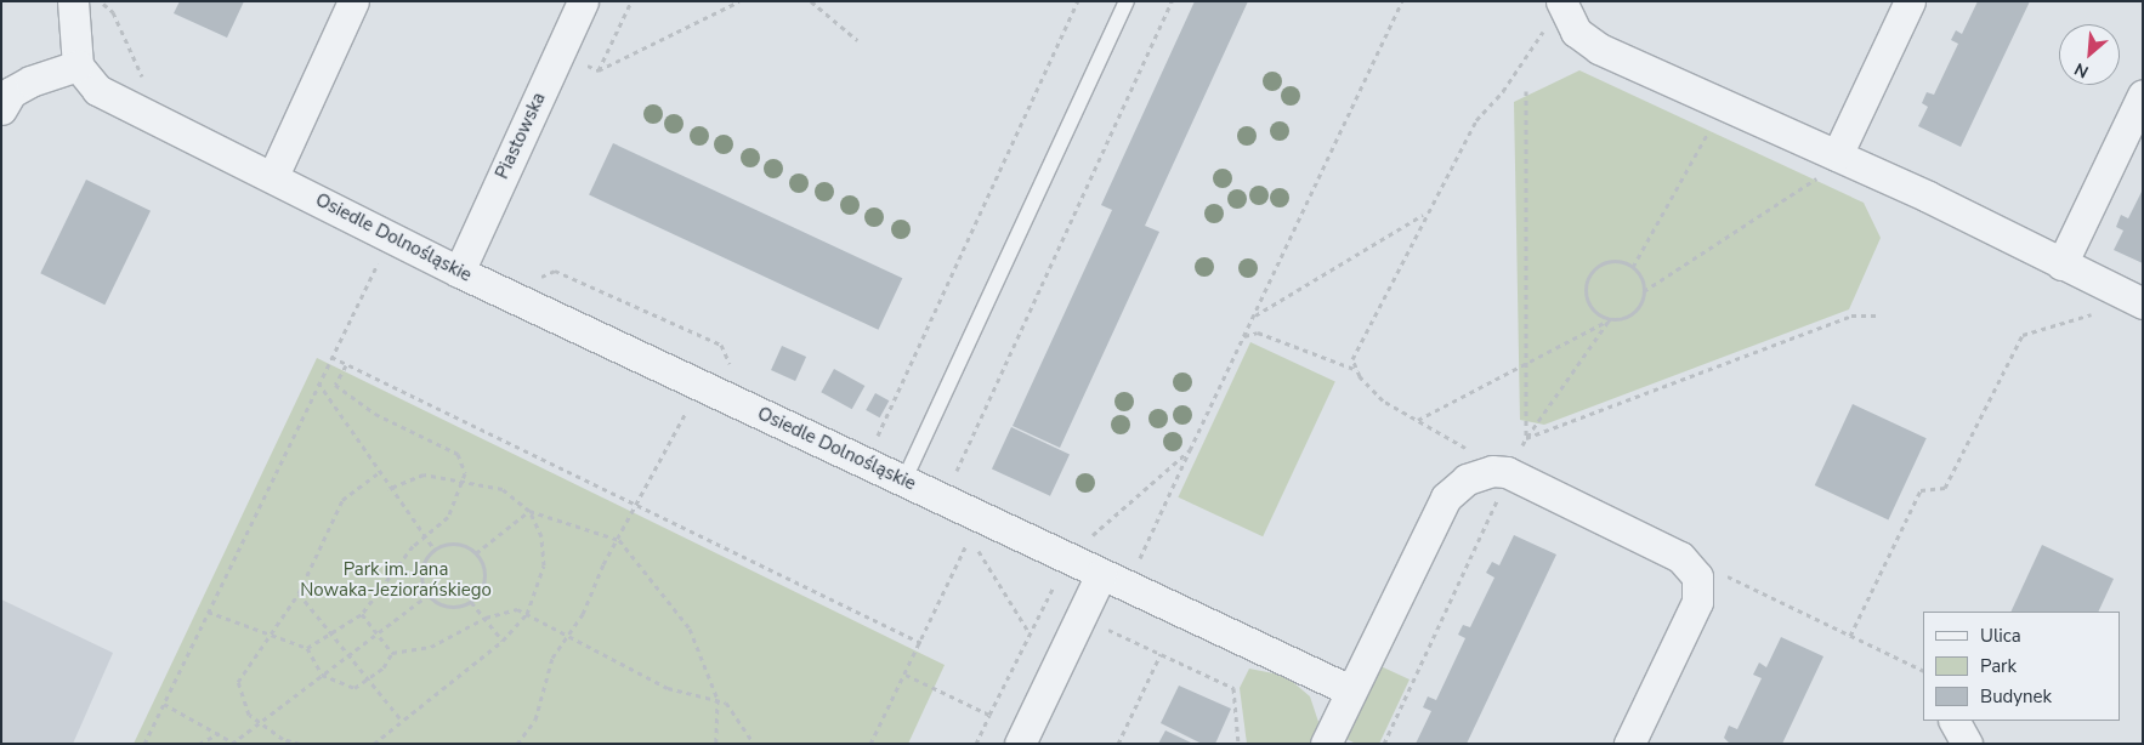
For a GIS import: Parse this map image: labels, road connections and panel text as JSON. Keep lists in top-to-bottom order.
{
  "streets": {
    "street": ["Piastowska", "Osiedle Dolnośląskie"]
  },
  "crossings": [
    ["Piastowska", "Osiedle Dolnośląskie"]
  ],
  "parks": ["Park im. Jana Nowaka-Jeziorańskiego"],
  "legend": ["Ulica", "Park", "Budynek"],
  "north": "bottom left"
}
